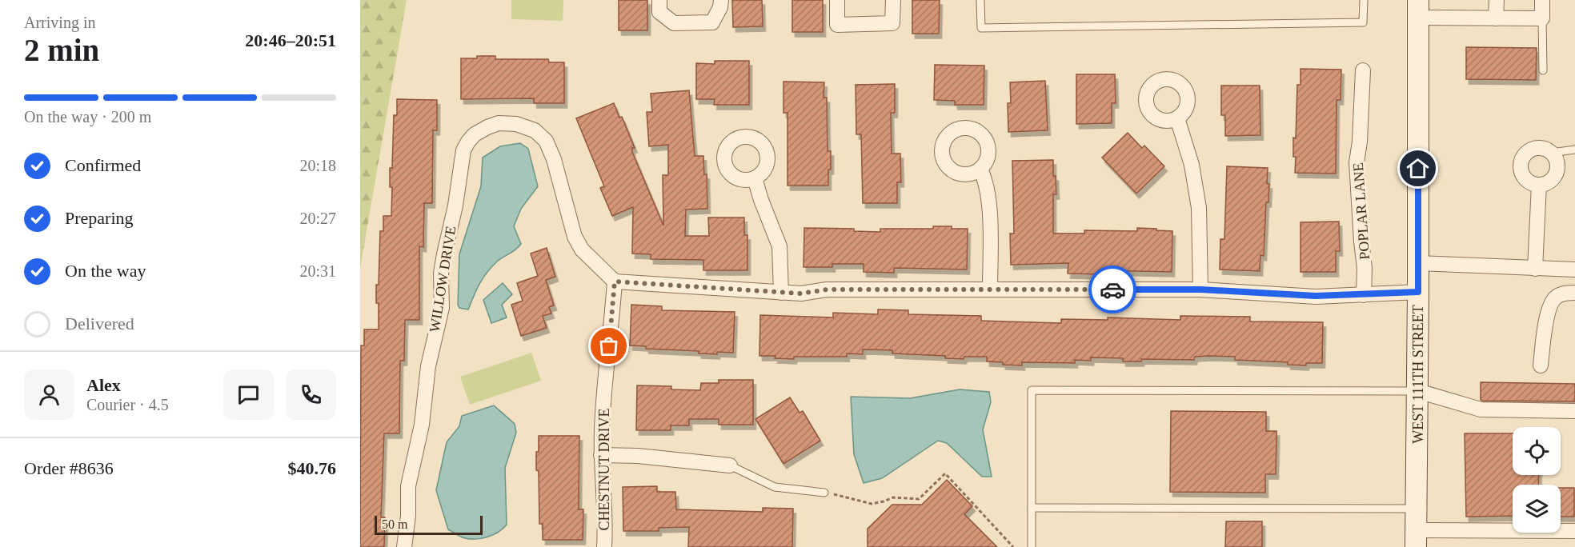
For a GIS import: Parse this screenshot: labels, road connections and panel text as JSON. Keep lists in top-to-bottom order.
{
  "streets": {
    "main road": ["WEST 111TH STREET"],
    "street": ["POPLAR LANE", "WILLOW DRIVE", "CHESTNUT DRIVE"]
  },
  "crossings": [
    ["WILLOW DRIVE", "CHESTNUT DRIVE"]
  ],
  "scale_bar": "50 m",
  "page": {
    "heading": ["2 min", "Arriving in", "20:46–20:51"],
    "panel": [
      "Alex",
      "Courier · 4.5",
      "Order #8636",
      "$40.76"
    ],
    "bar": "On the way · 200 m",
    "list": [
      ["Confirmed", "20:18"],
      ["Preparing", "20:27"],
      ["On the way", "20:31"],
      "Delivered"
    ],
    "scale": "50 m"
  }
}
